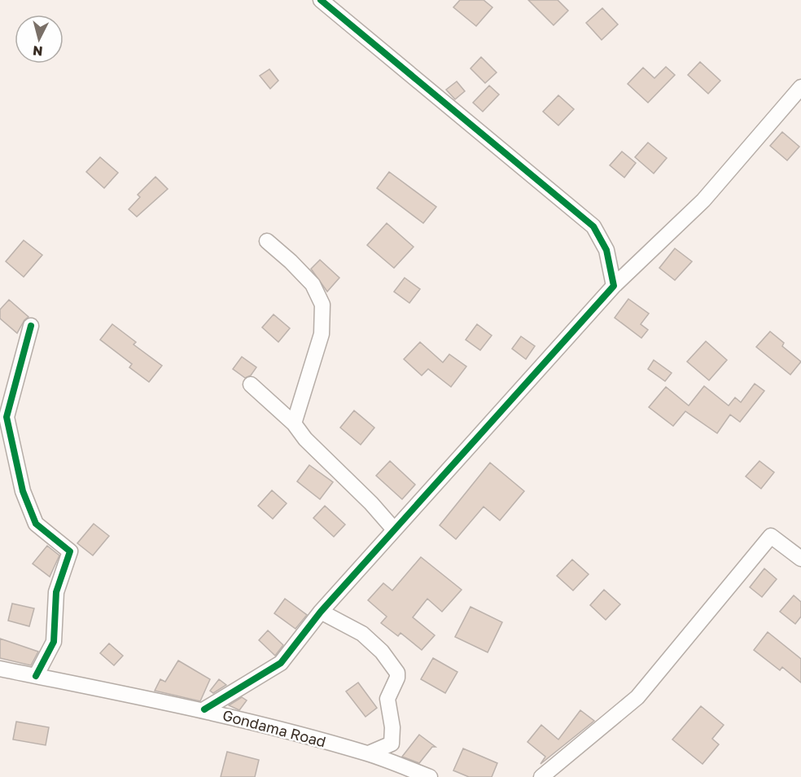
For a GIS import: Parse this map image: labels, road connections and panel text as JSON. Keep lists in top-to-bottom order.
{
  "streets": {
    "street": ["Gondama Road"]
  },
  "north": "bottom"
}
